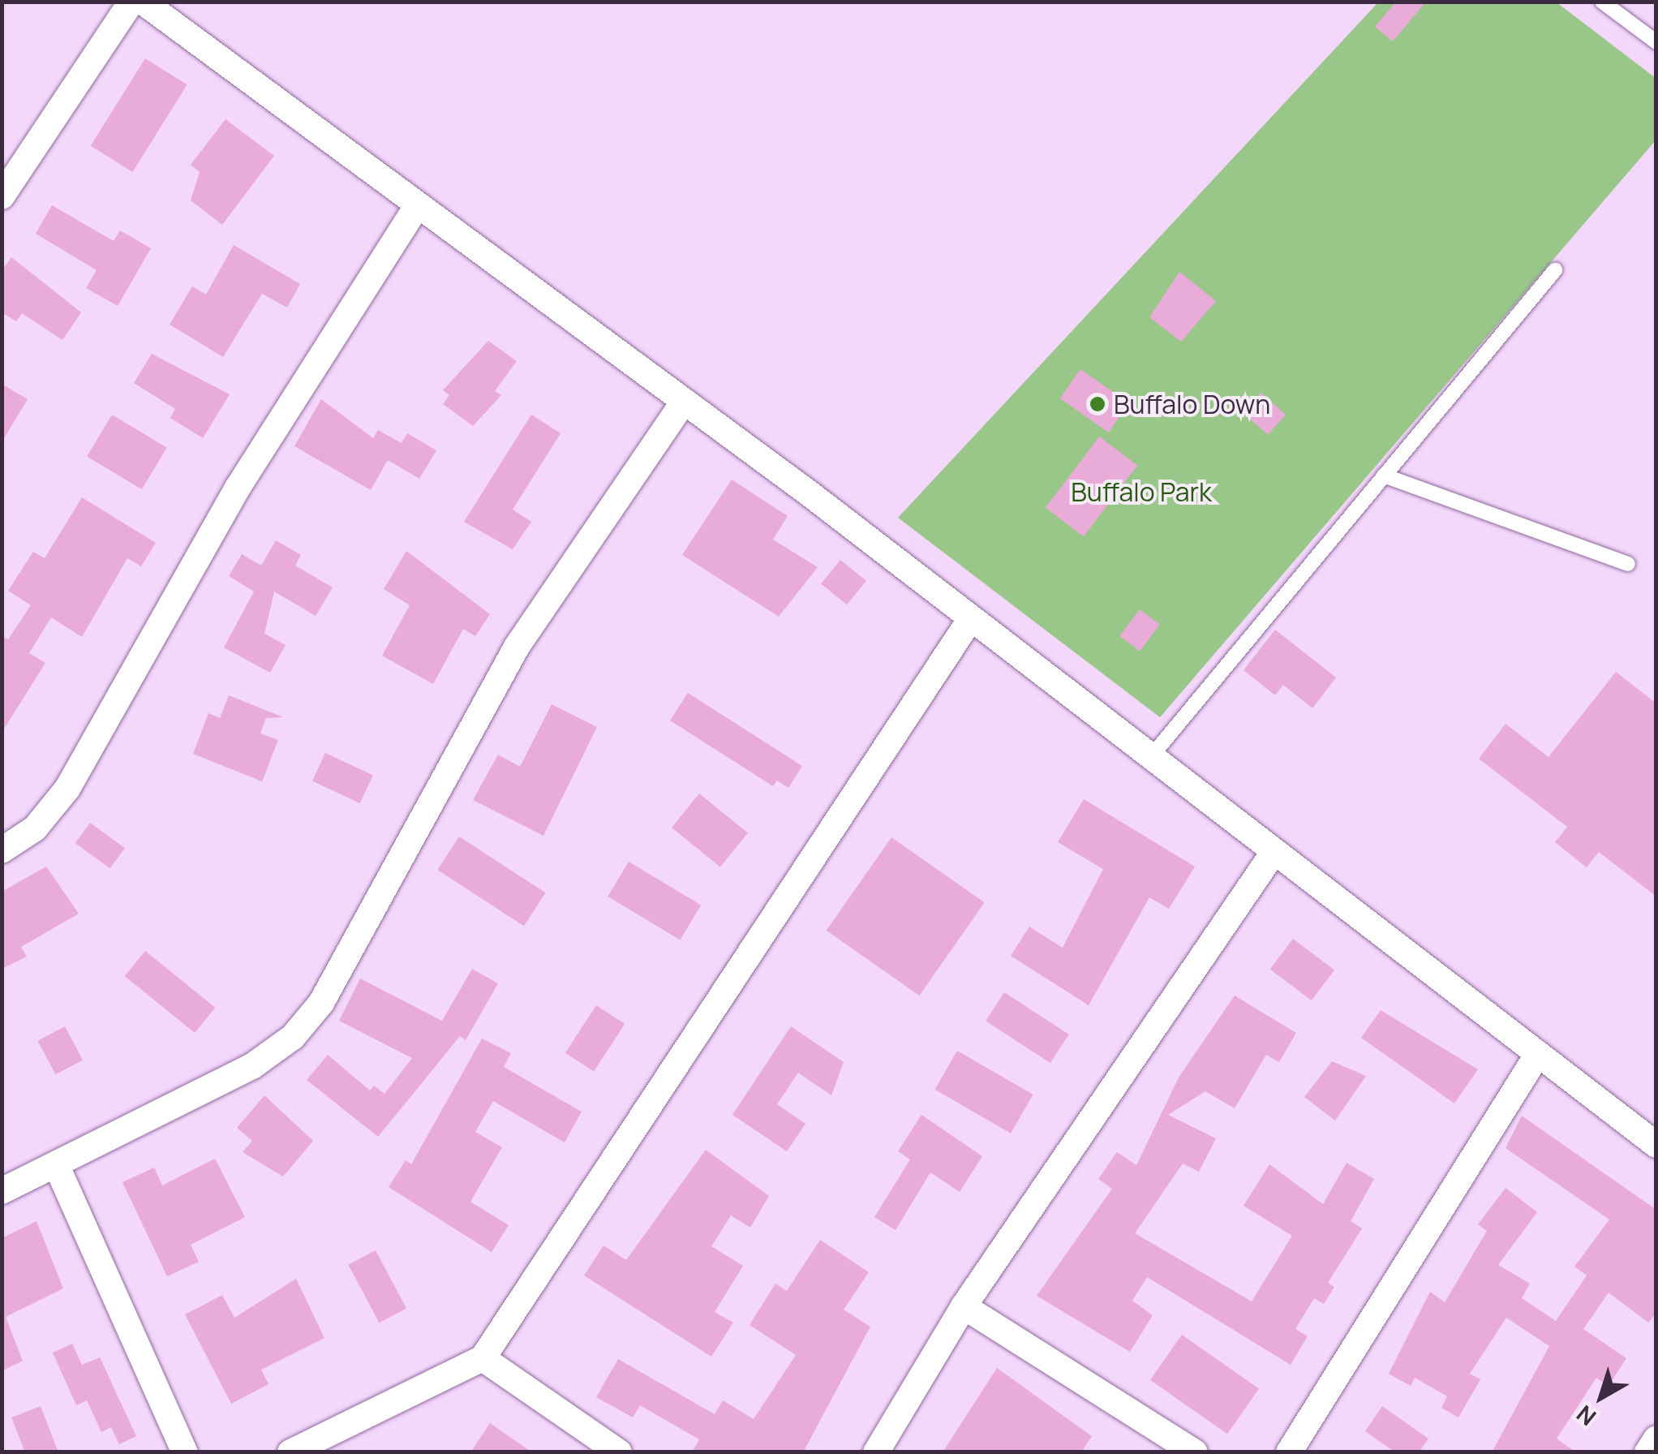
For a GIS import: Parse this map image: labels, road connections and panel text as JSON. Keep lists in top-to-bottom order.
{
  "parks": ["Buffalo Park"],
  "places": ["Buffalo Down"],
  "north": "bottom left"
}
